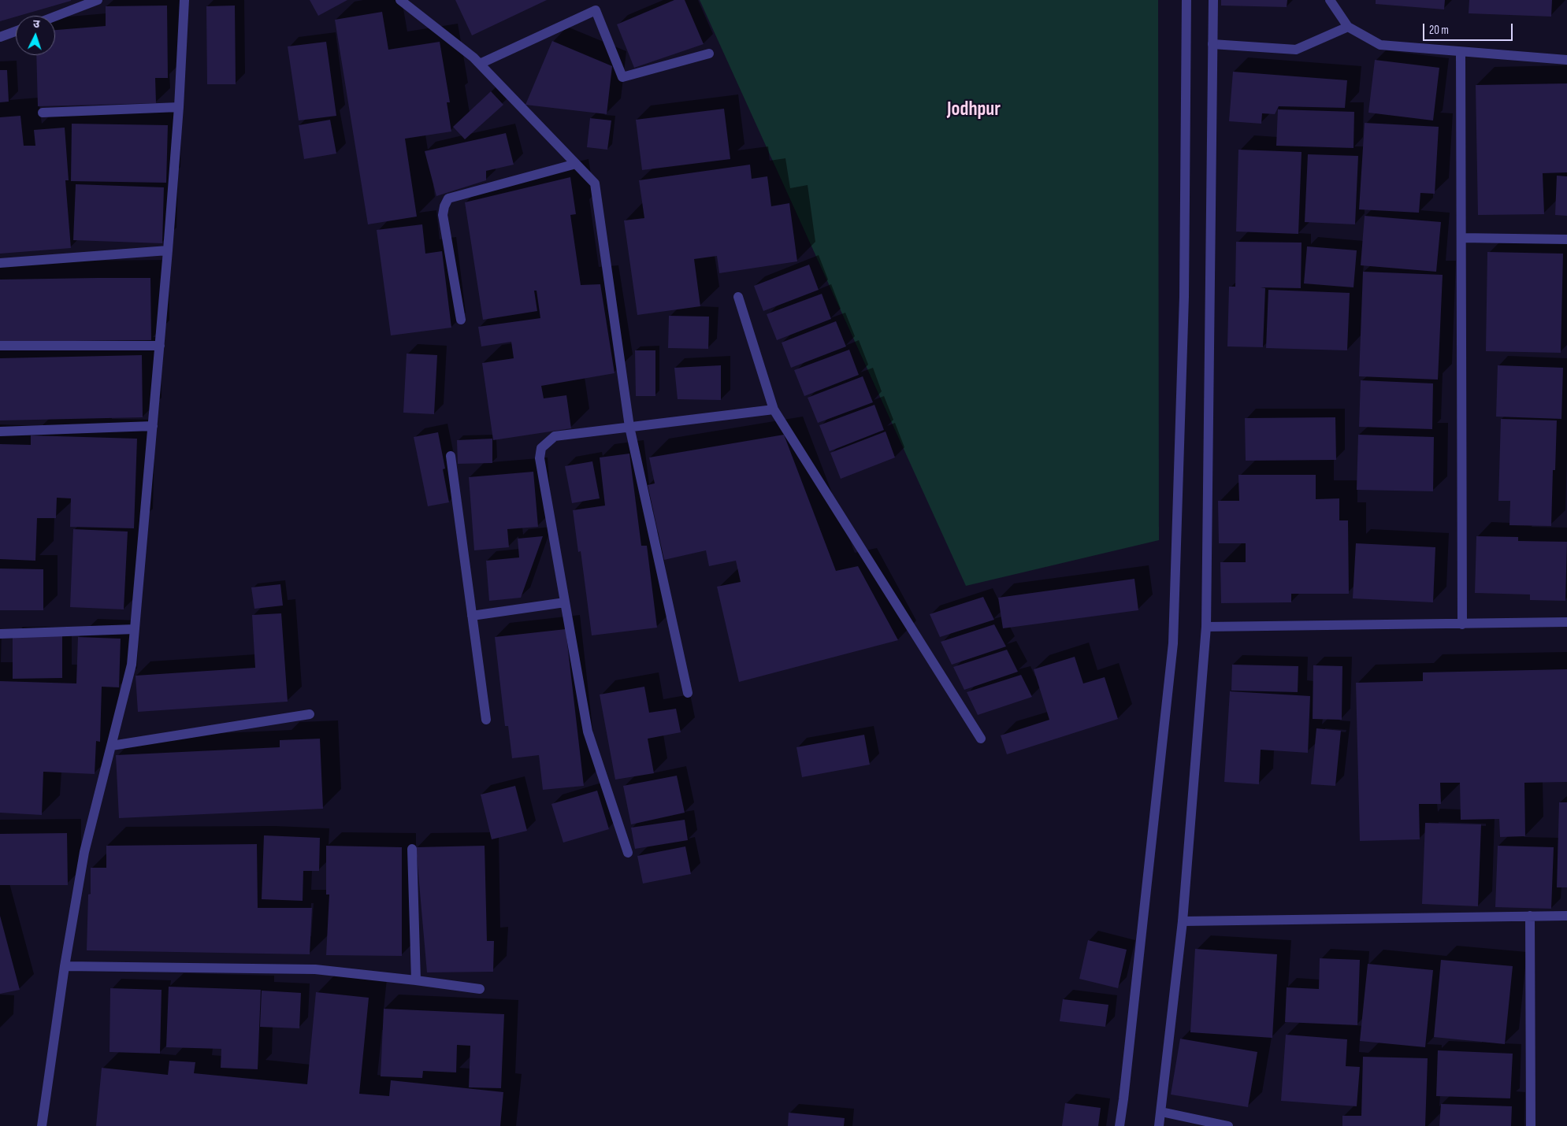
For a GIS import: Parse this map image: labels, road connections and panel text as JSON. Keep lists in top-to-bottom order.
{
  "districts": ["Jodhpur"],
  "scale_bar": "20 m",
  "north": "top"
}
